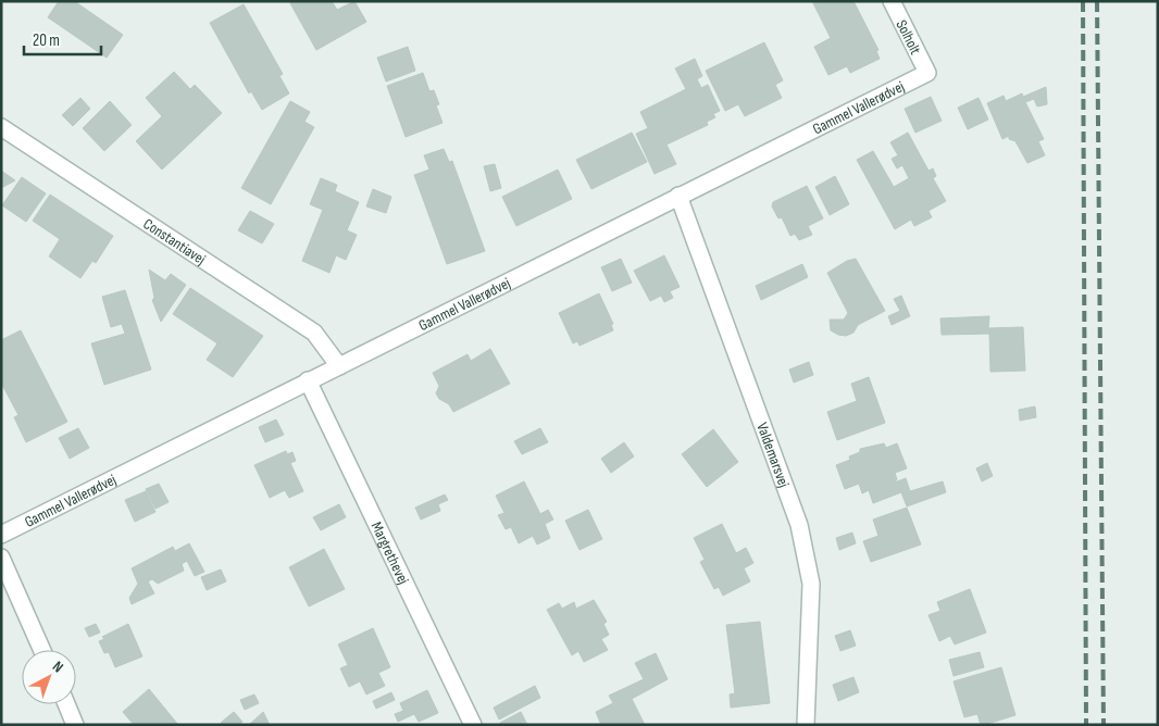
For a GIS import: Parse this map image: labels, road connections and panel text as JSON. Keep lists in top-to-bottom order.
{
  "streets": {
    "street": [
      "Solholt",
      "Gammel Vallerødvej",
      "Constantiavej",
      "Valdemarsvej",
      "Margrethevej"
    ]
  },
  "crossings": [
    ["Solholt", "Gammel Vallerødvej"],
    ["Gammel Vallerødvej", "Constantiavej"],
    ["Gammel Vallerødvej", "Valdemarsvej"],
    ["Gammel Vallerødvej", "Margrethevej"]
  ],
  "scale_bar": "20 m",
  "north": "top right"
}
